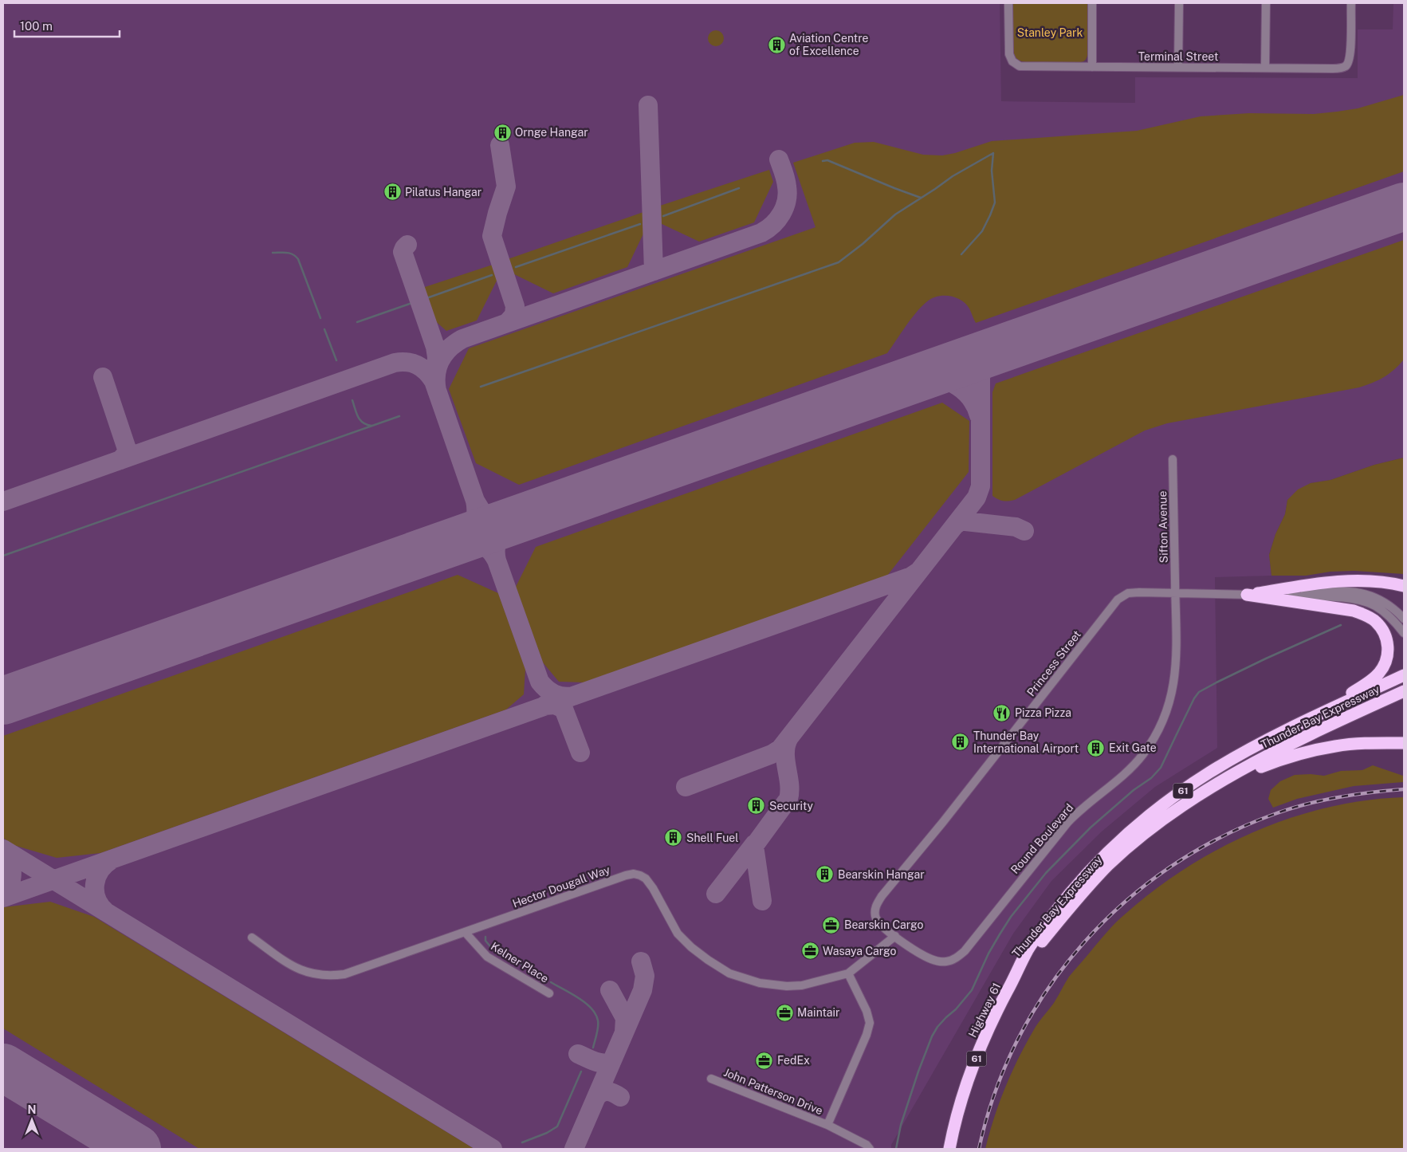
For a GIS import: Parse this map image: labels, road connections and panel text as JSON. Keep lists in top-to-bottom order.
{
  "streets": {
    "highway": ["Thunder Bay Expressway", "61", "Highway 61"],
    "street": [
      "Terminal Street",
      "Sifton Avenue",
      "Princess Street",
      "Round Boulevard",
      "Hector Dougall Way",
      "Kelner Place",
      "John Patterson Drive"
    ]
  },
  "crossings": [
    ["Sifton Avenue", "Princess Street"],
    ["Sifton Avenue", "Round Boulevard"],
    ["Princess Street", "Round Boulevard"],
    ["Thunder Bay Expressway", "Highway 61"],
    ["Hector Dougall Way", "Kelner Place"],
    ["Hector Dougall Way", "John Patterson Drive"]
  ],
  "parks": ["Stanley Park"],
  "places": {
    "building": [
      "Aviation Centre of Excellence",
      "Ornge Hangar",
      "Pilatus Hangar",
      "Thunder Bay International Airport",
      "Exit Gate",
      "Security",
      "Shell Fuel",
      "Bearskin Hangar"
    ],
    "restaurant": ["Pizza Pizza"],
    "office": [
      "Bearskin Cargo",
      "Wasaya Cargo",
      "Maintair",
      "FedEx"
    ]
  },
  "scale_bar": "100 m",
  "north": "top"
}
